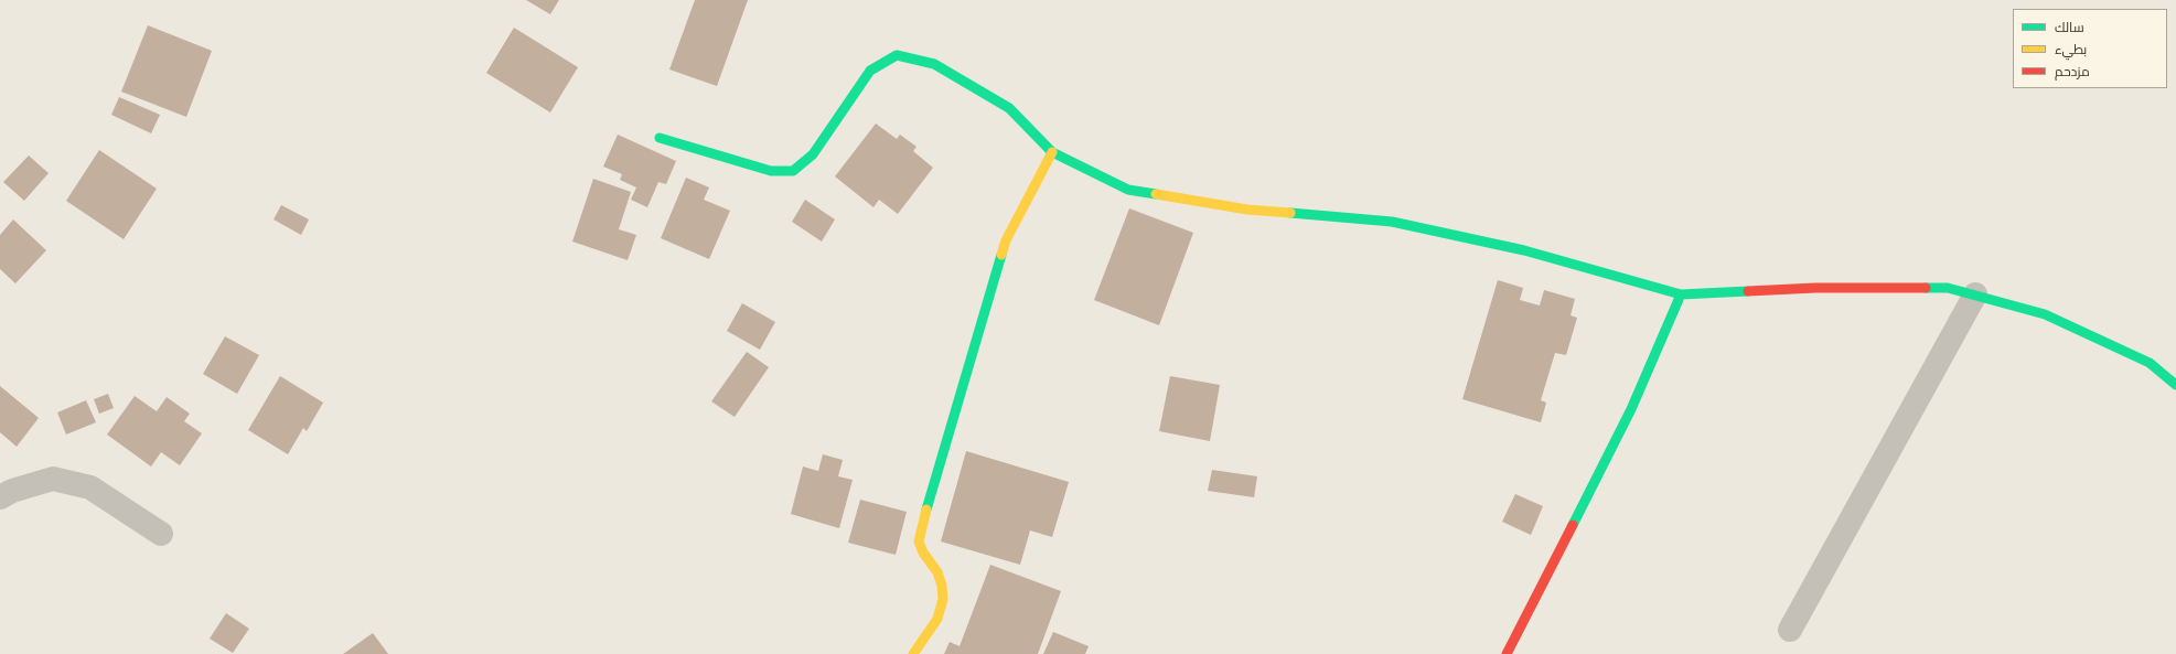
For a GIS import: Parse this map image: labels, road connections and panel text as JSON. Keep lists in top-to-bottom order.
{
  "legend": ["سالك", "بطيء", "مزدحم"]
}
